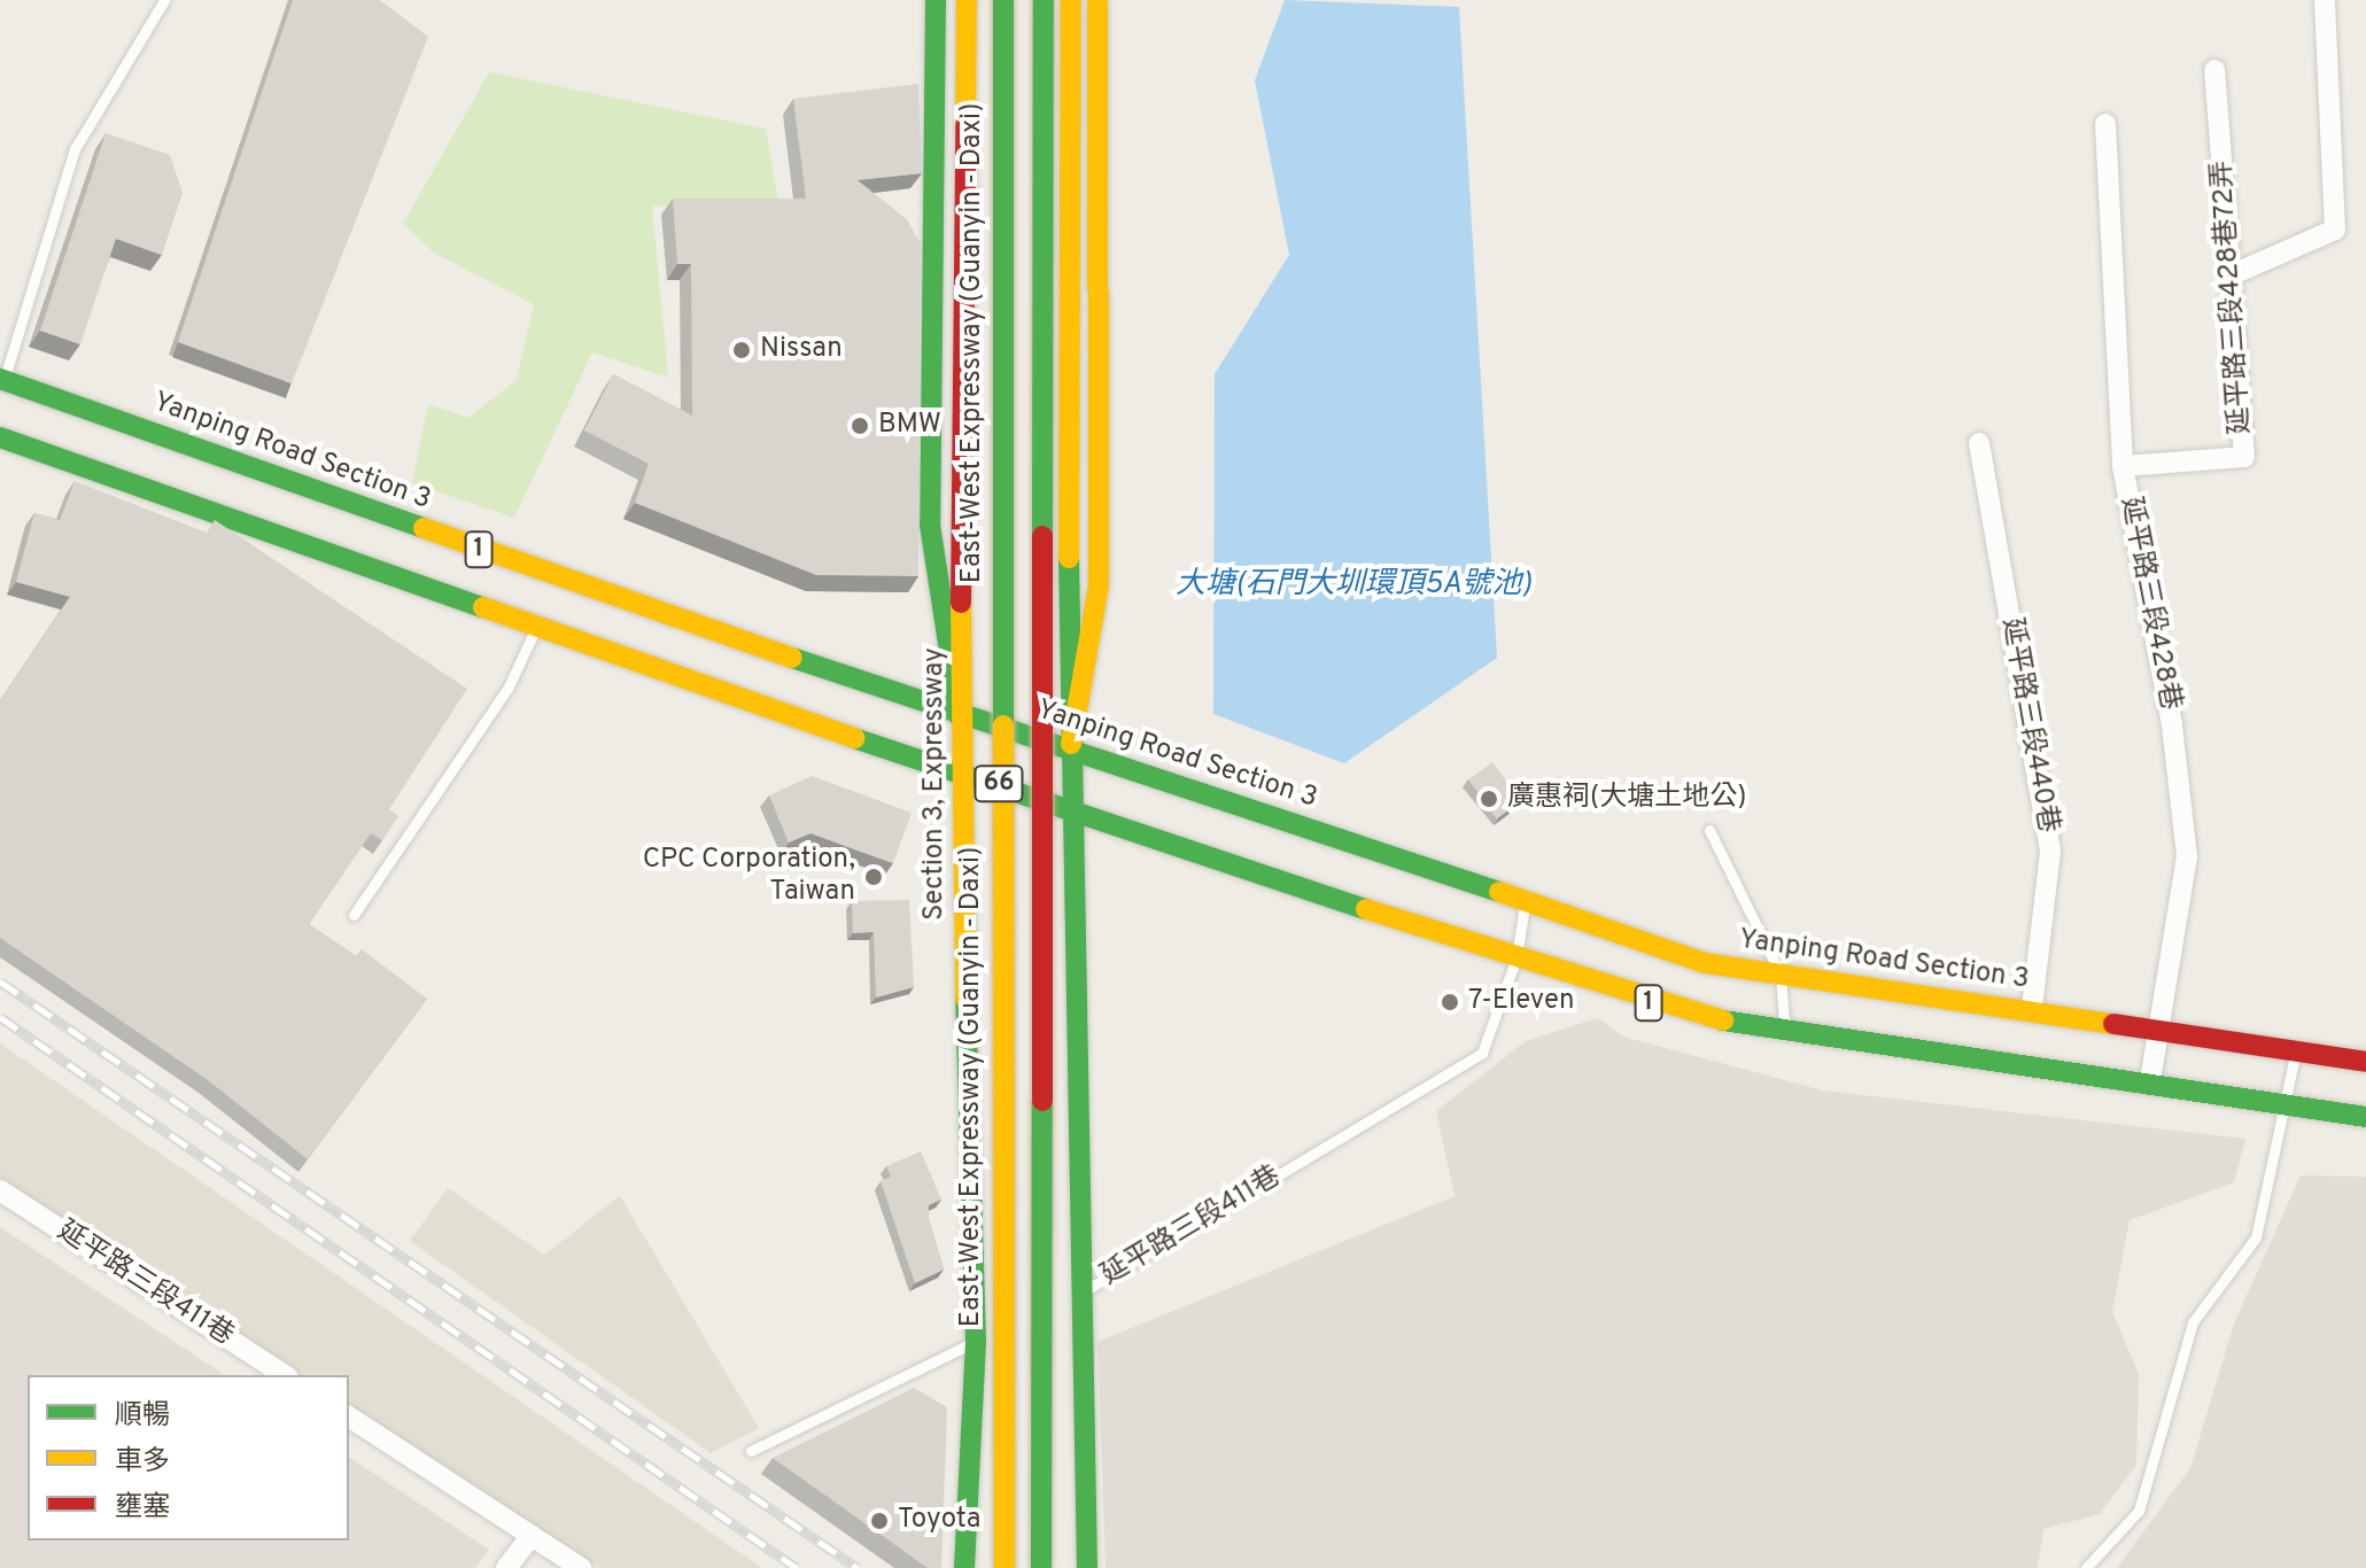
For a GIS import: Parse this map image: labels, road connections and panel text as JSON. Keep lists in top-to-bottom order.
{
  "streets": {
    "main road": [
      "East-West Expressway (Guanyin - Daxi)",
      "Yanping Road Section 3",
      "1",
      "Section 3, Expressway",
      "66"
    ],
    "street": [
      "延平路三段428巷72弄",
      "延平路三段428巷",
      "延平路三段440巷",
      "延平路三段411巷"
    ]
  },
  "crossings": [
    ["延平路三段428巷72弄", "延平路三段428巷"],
    ["Yanping Road Section 3", "延平路三段428巷"],
    ["Yanping Road Section 3", "延平路三段440巷"],
    ["Yanping Road Section 3", "Section 3, Expressway"],
    ["Yanping Road Section 3", "延平路三段411巷"]
  ],
  "water": ["大塘(石門大圳環頂5A號池)"],
  "places": [
    "Nissan",
    "BMW",
    "廣惠祠(大塘土地公)",
    "CPC Corporation, Taiwan",
    "7-Eleven",
    "Toyota"
  ],
  "legend": ["順暢", "車多", "壅塞"]
}
